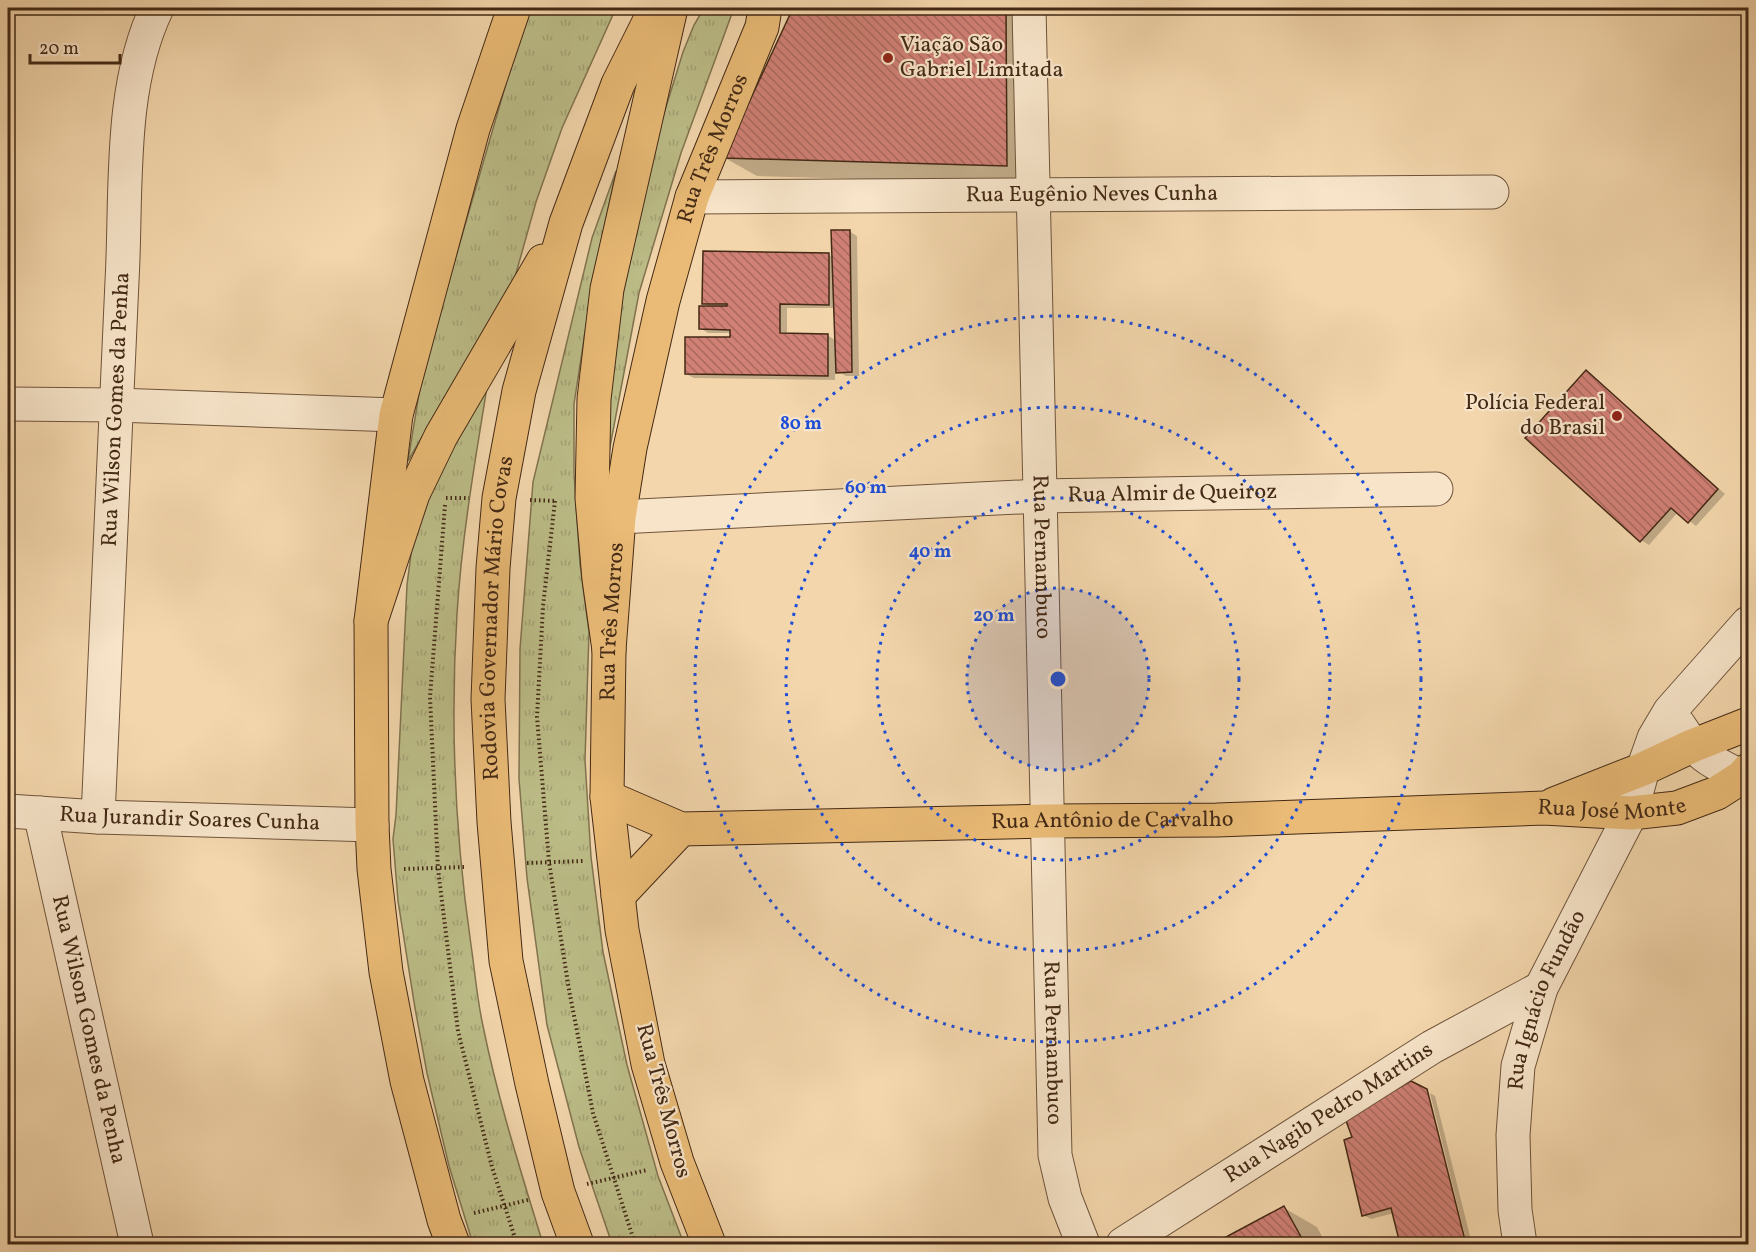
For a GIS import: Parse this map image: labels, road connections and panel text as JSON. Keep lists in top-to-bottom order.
{
  "streets": {
    "main road": [
      "Rua Três Morros",
      "Rodovia Governador Mário Covas",
      "Rua José Monte",
      "Rua Antônio de Carvalho"
    ],
    "street": [
      "Rua Eugênio Neves Cunha",
      "Rua Wilson Gomes da Penha",
      "Rua Almir de Queiroz",
      "Rua Pernambuco",
      "Rua Jurandir Soares Cunha",
      "Rua Ignácio Fundão",
      "Rua Nagib Pedro Martins"
    ]
  },
  "crossings": [
    ["Rua Três Morros", "Rua Eugênio Neves Cunha"],
    ["Rua Três Morros", "Rua Almir de Queiroz"],
    ["Rua Três Morros", "Rua Antônio de Carvalho"],
    ["Rua Eugênio Neves Cunha", "Rua Pernambuco"],
    ["Rua Wilson Gomes da Penha", "Rua Jurandir Soares Cunha"],
    ["Rua Almir de Queiroz", "Rua Pernambuco"],
    ["Rua Pernambuco", "Rua Antônio de Carvalho"],
    ["Rua José Monte", "Rua Antônio de Carvalho"],
    ["Rua José Monte", "Rua Ignácio Fundão"],
    ["Rua Ignácio Fundão", "Rua Nagib Pedro Martins"]
  ],
  "places": ["Viação São Gabriel Limitada", "Polícia Federal do Brasil"],
  "scale_bar": "20 m",
  "rings": [
    "80 m",
    "60 m",
    "40 m",
    "20 m"
  ]
}
